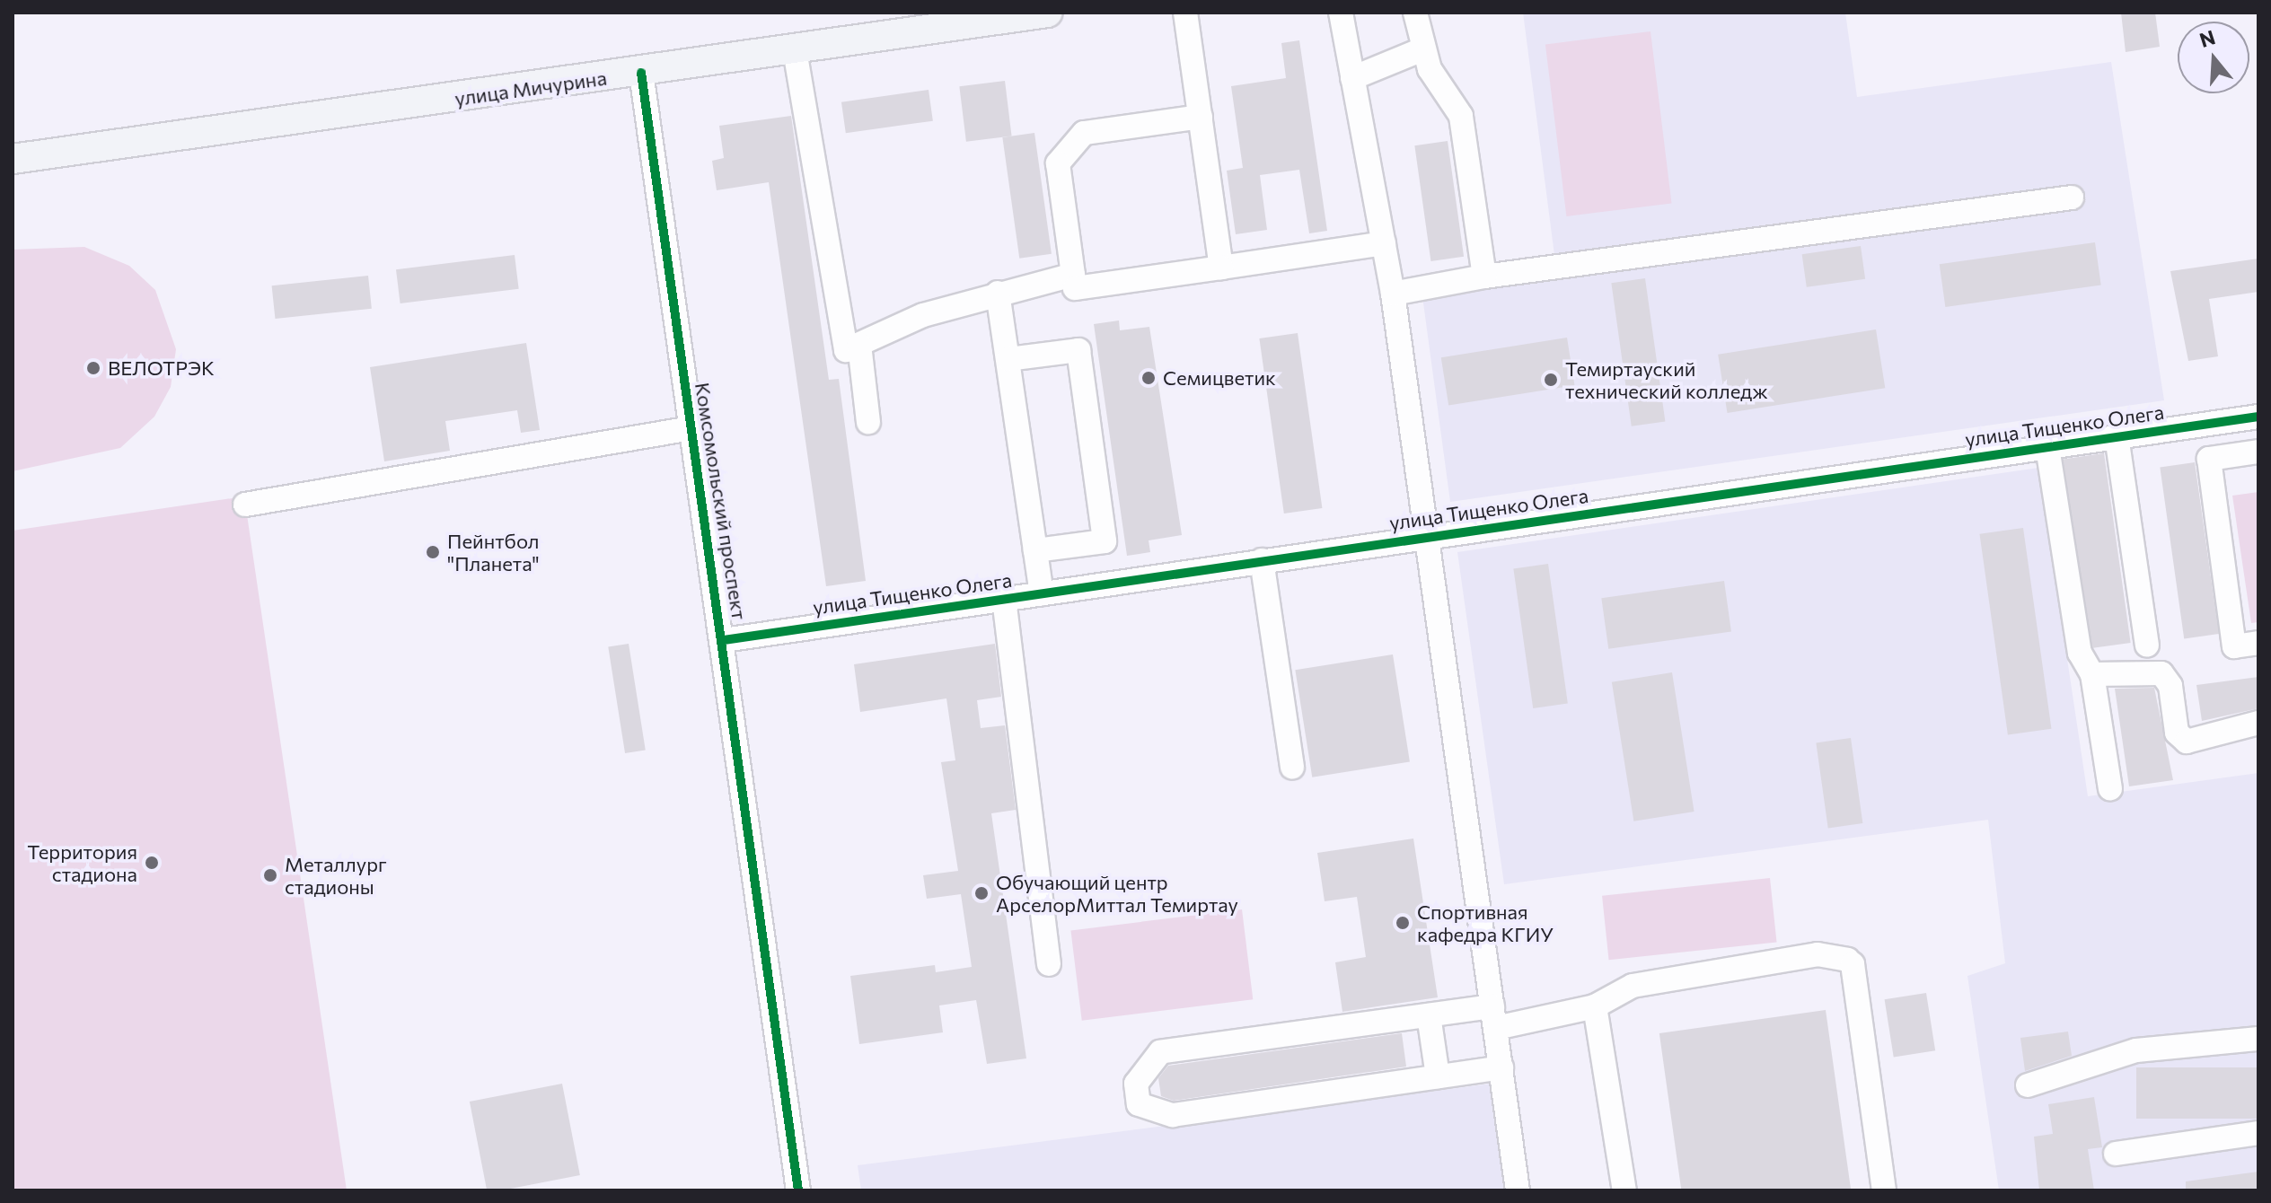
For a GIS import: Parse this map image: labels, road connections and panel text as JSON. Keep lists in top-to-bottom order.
{
  "streets": {
    "main road": ["улица Мичурина"],
    "street": ["улица Тищенко Олега", "Комсомольский проспект"]
  },
  "crossings": [
    ["улица Мичурина", "Комсомольский проспект"],
    ["улица Тищенко Олега", "Комсомольский проспект"]
  ],
  "places": [
    "ВЕЛОТРЭК",
    "Семицветик",
    "Темиртауский технический колледж",
    "Пейнтбол \"Планета\"",
    "Территория стадиона",
    "Металлург стадионы",
    "Обучающий центр АрселорМиттал Темиртау",
    "Спортивная кафедра КГИУ"
  ],
  "north": "top"
}
